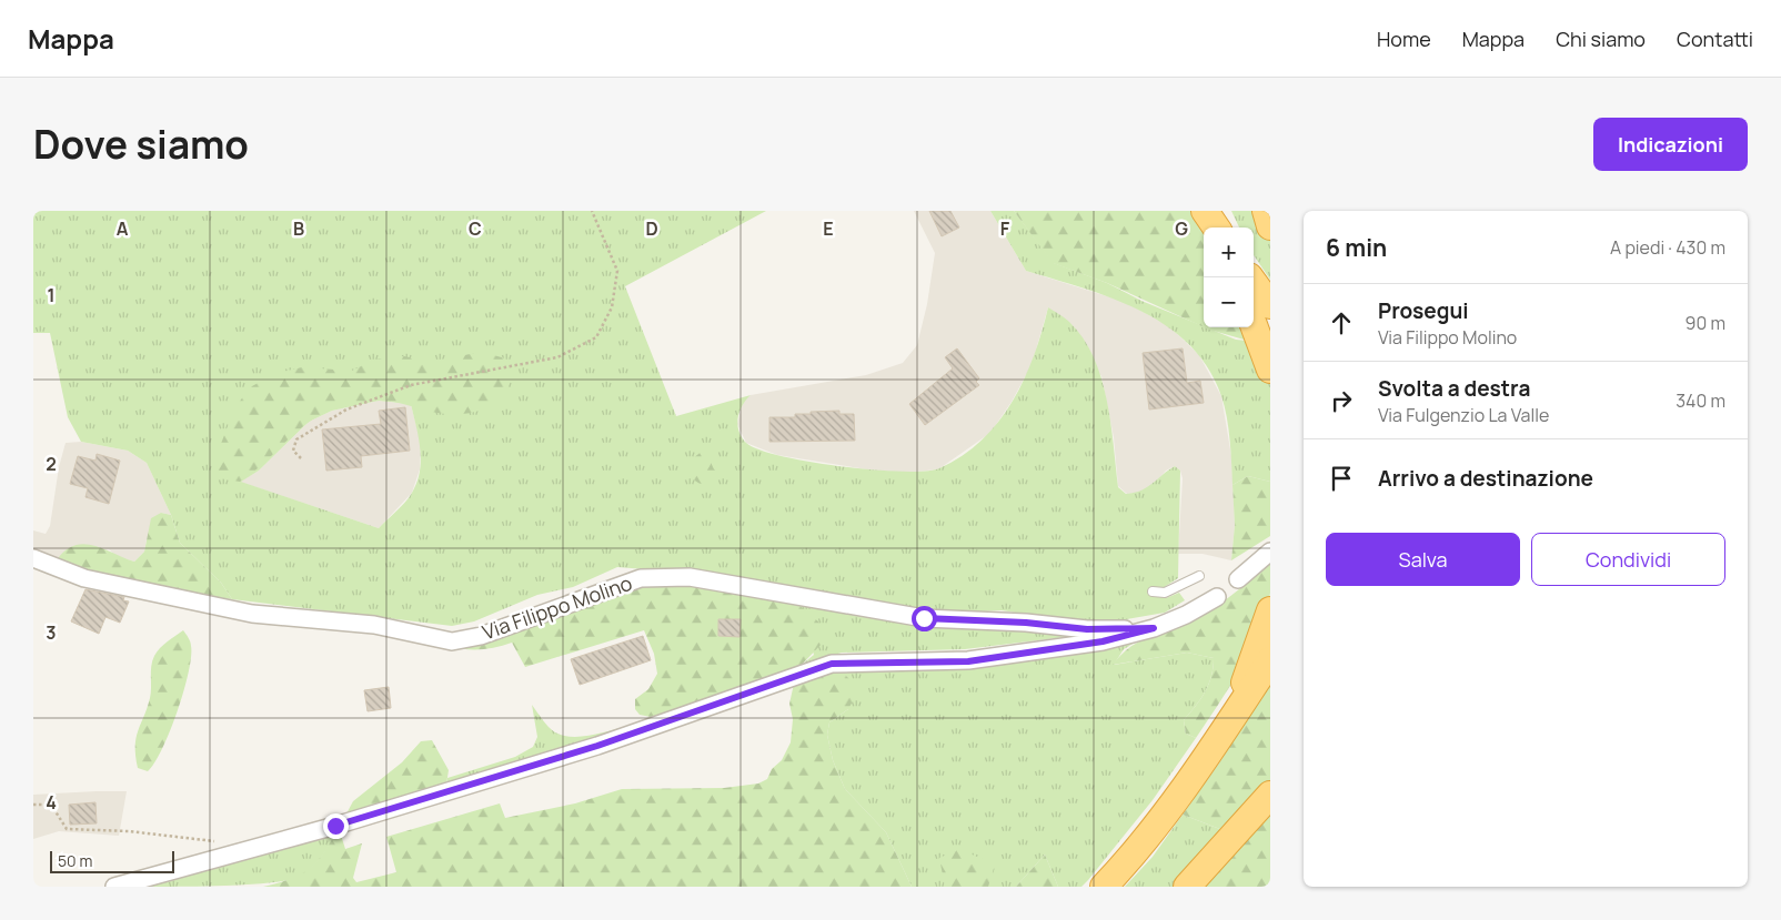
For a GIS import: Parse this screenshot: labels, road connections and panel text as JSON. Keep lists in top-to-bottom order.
{
  "streets": {
    "street": ["Via Filippo Molino"]
  },
  "scale_bar": "50 m",
  "page": {
    "header": "Mappa",
    "nav": [
      "Home",
      "Mappa",
      "Chi siamo",
      "Contatti"
    ],
    "title": "Dove siamo",
    "buttons": [
      "Indicazioni",
      ["Salva", "Condividi"]
    ],
    "heading": ["6 min", "A piedi · 430 m"],
    "map_buttons": ["+", "−"],
    "list": [
      ["Prosegui", "Via Filippo Molino", "90 m"],
      ["Svolta a destra", "Via Fulgenzio La Valle", "340 m"],
      "Arrivo a destinazione"
    ],
    "scale": "50 m"
  },
  "grid": {
    "columns": [
      "A",
      "B",
      "C",
      "D",
      "E",
      "F",
      "G"
    ],
    "rows": [
      "1",
      "2",
      "3",
      "4"
    ]
  }
}
